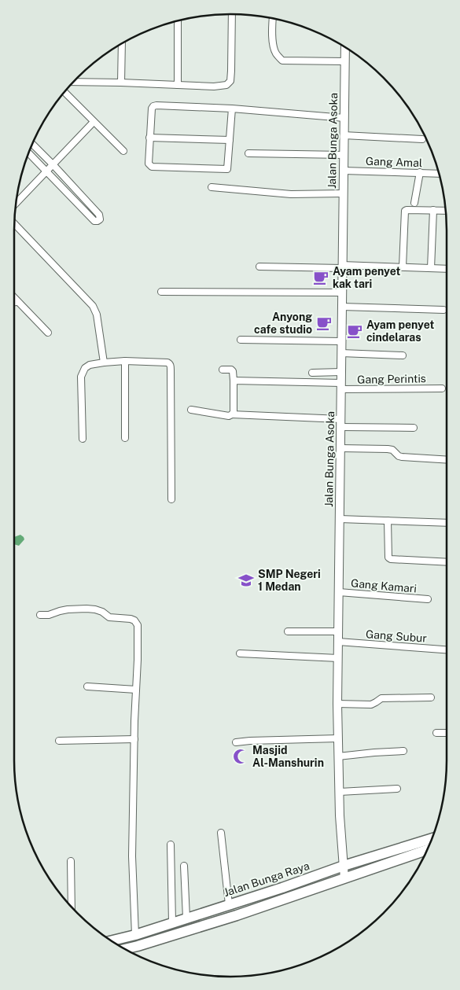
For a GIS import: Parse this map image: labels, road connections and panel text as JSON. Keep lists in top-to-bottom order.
{
  "streets": {
    "main road": ["Jalan Bunga Raya"],
    "street": [
      "Jalan Bunga Asoka",
      "Gang Amal",
      "Gang Perintis",
      "Gang Kamari",
      "Gang Subur"
    ]
  },
  "crossings": [
    ["Jalan Bunga Asoka", "Gang Amal"],
    ["Jalan Bunga Asoka", "Gang Perintis"],
    ["Jalan Bunga Asoka", "Gang Kamari"],
    ["Jalan Bunga Asoka", "Gang Subur"],
    ["Jalan Bunga Asoka", "Jalan Bunga Raya"]
  ],
  "places": {
    "cafe": ["Ayam penyet kak tari", "Anyong cafe studio", "Ayam penyet cindelaras"],
    "school or university": ["SMP Negeri 1 Medan"],
    "mosque": ["Masjid Al-Manshurin"]
  }
}
